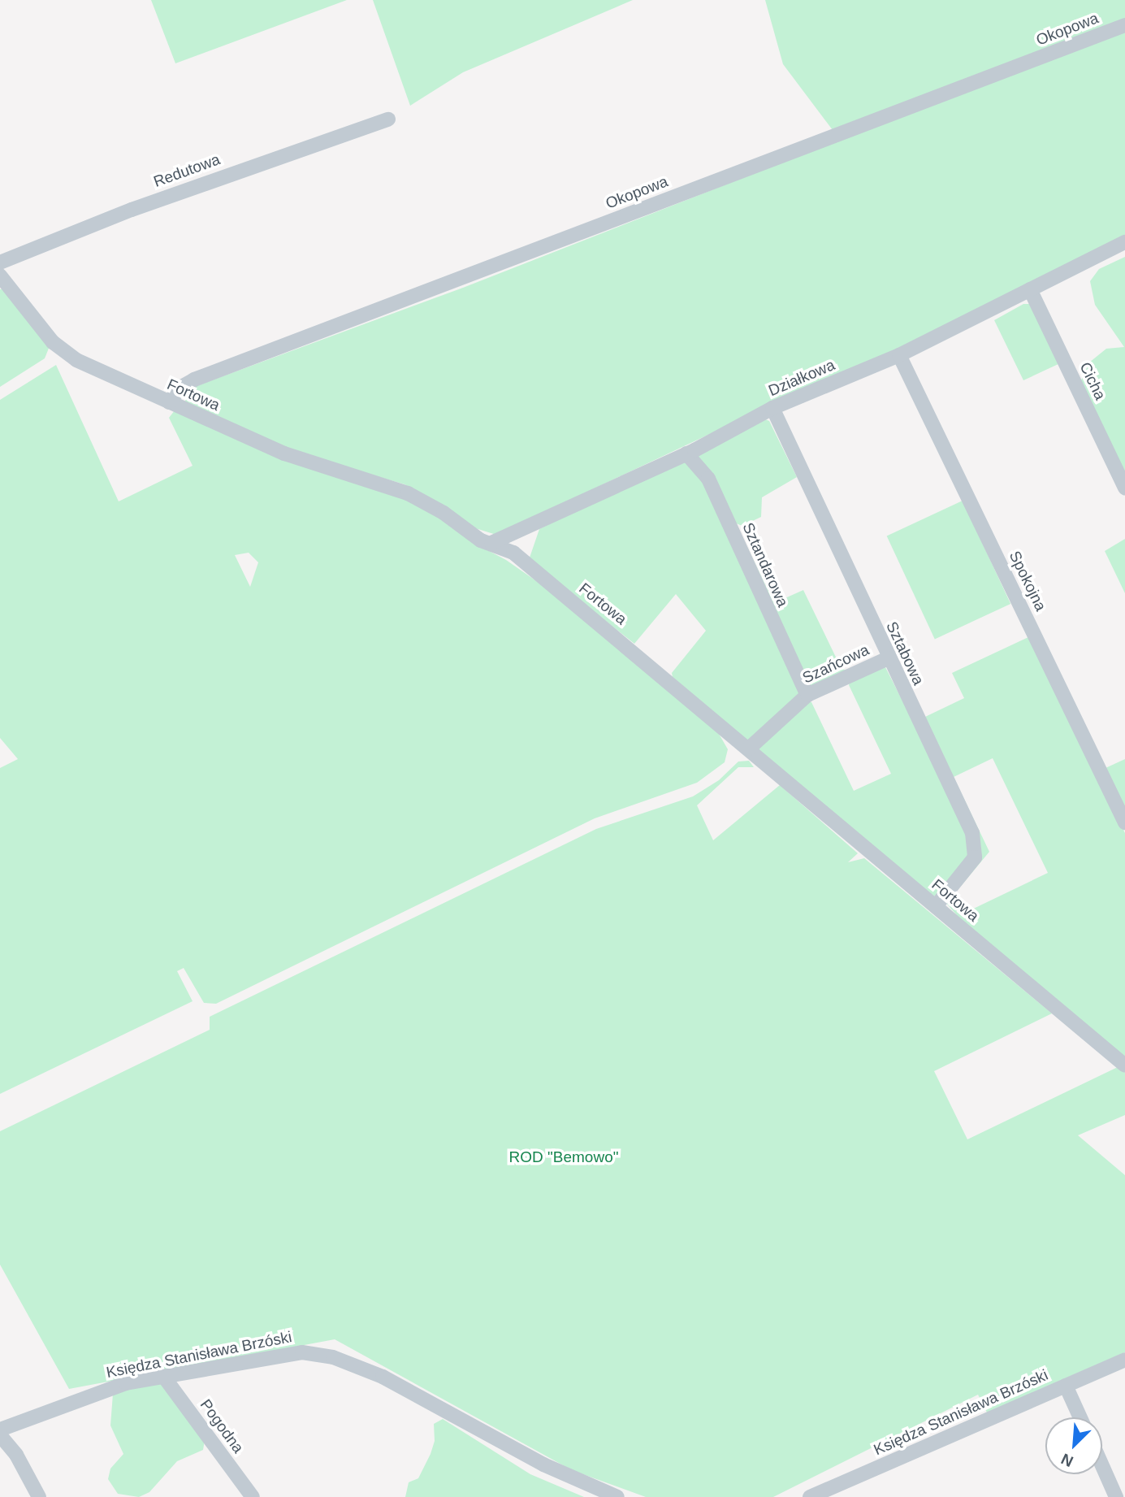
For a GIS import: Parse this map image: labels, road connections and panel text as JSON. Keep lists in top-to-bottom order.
{
  "streets": {
    "street": [
      "Okopowa",
      "Redutowa",
      "Działkowa",
      "Cicha",
      "Fortowa",
      "Sztandarowa",
      "Spokojna",
      "Sztabowa",
      "Szańcowa",
      "Księdza Stanisława Brzóski",
      "Pogodna"
    ]
  },
  "crossings": [
    ["Okopowa", "Fortowa"],
    ["Działkowa", "Cicha"],
    ["Działkowa", "Fortowa"],
    ["Działkowa", "Sztandarowa"],
    ["Działkowa", "Spokojna"],
    ["Działkowa", "Sztabowa"],
    ["Fortowa", "Sztabowa"],
    ["Fortowa", "Szańcowa"],
    ["Sztandarowa", "Szańcowa"],
    ["Sztabowa", "Szańcowa"],
    ["Księdza Stanisława Brzóski", "Pogodna"]
  ],
  "parks": ["ROD \"Bemowo\""],
  "north": "bottom left"
}
